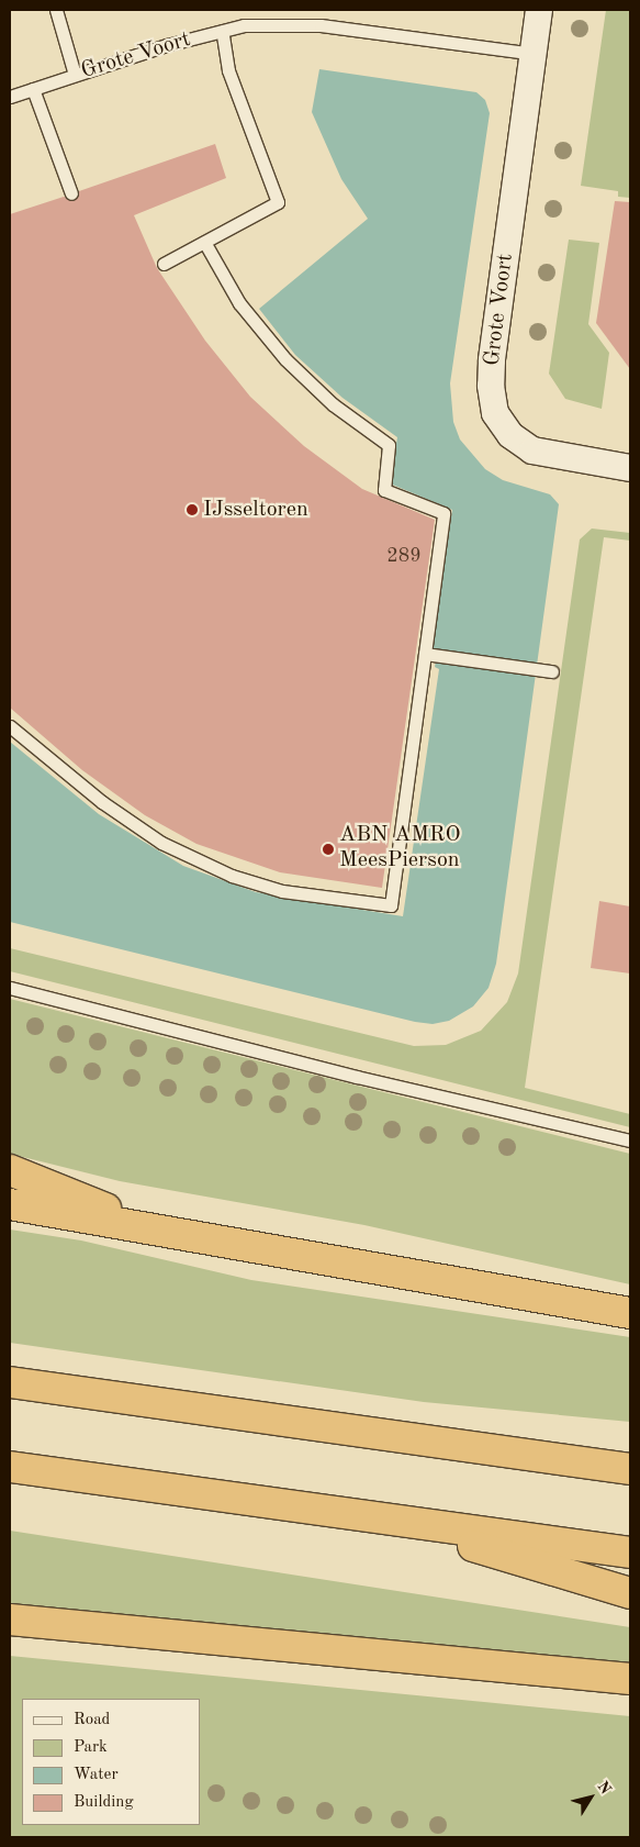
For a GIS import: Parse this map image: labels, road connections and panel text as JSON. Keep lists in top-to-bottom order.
{
  "streets": {
    "street": ["Grote Voort"]
  },
  "places": ["IJsseltoren", "ABN AMRO MeesPierson"],
  "house_numbers": ["289"],
  "legend": [
    "Road",
    "Park",
    "Water",
    "Building"
  ],
  "north": "top right"
}
